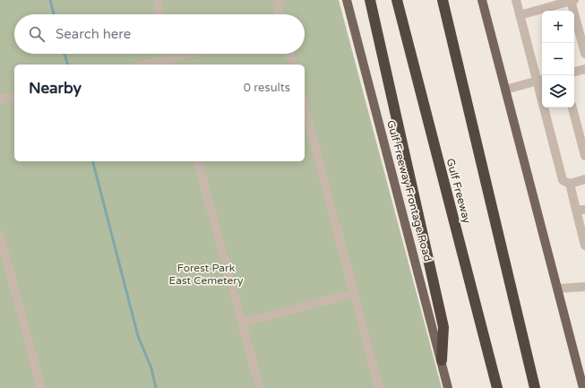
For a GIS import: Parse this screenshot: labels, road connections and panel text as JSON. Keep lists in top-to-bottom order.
{
  "streets": {
    "highway": ["Gulf Freeway"],
    "main road": ["Gulf Freeway Frontage Road"]
  },
  "parks": ["Forest Park East Cemetery"],
  "page": {
    "map_buttons": ["+", "−"],
    "search": "Search here",
    "heading": ["Nearby", "0 results"]
  }
}
